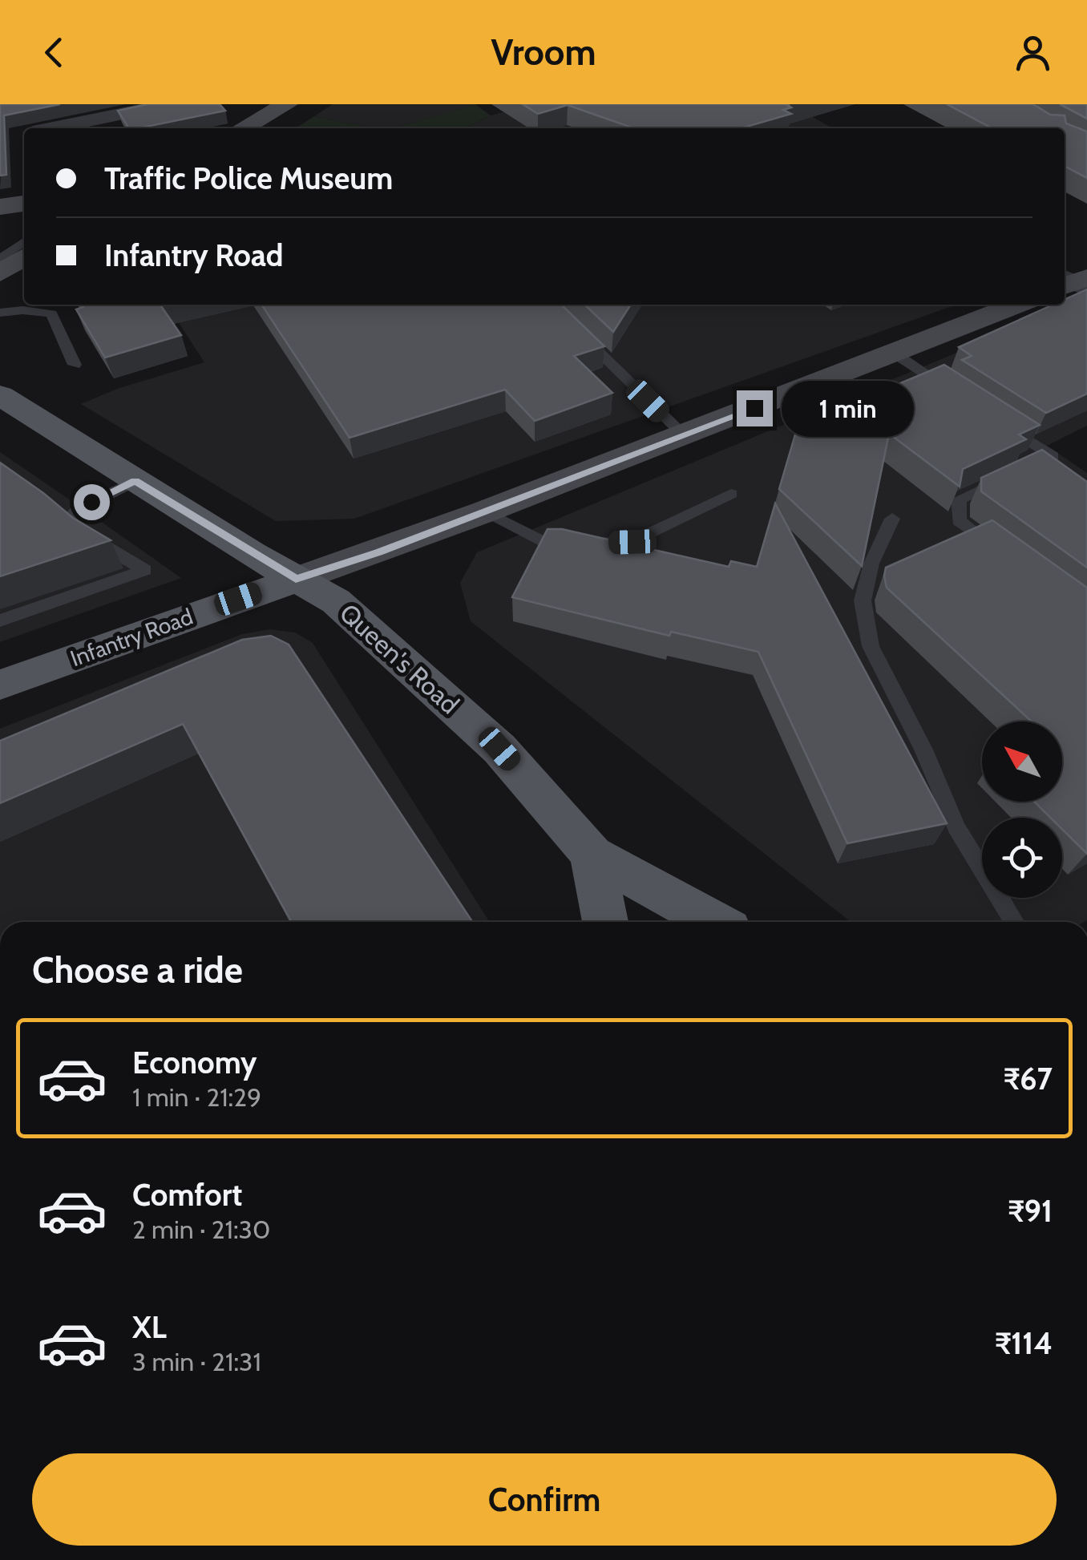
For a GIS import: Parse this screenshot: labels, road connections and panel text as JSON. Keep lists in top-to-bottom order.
{
  "streets": {
    "main road": ["Infantry Road", "Queen's Road"]
  },
  "crossings": [
    ["Infantry Road", "Queen's Road"]
  ],
  "north": "top left",
  "page": {
    "header": "Vroom",
    "banner": ["Traffic Police Museum", "Infantry Road"],
    "bubble": "1 min",
    "heading": "Choose a ride",
    "list": [
      {
        "name": "Economy",
        "note": "1 min · 21:29",
        "value": "₹67"
      },
      {
        "name": "Comfort",
        "note": "2 min · 21:30",
        "value": "₹91"
      },
      {
        "name": "XL",
        "note": "3 min · 21:31",
        "value": "₹114"
      }
    ],
    "buttons": "Confirm"
  }
}
